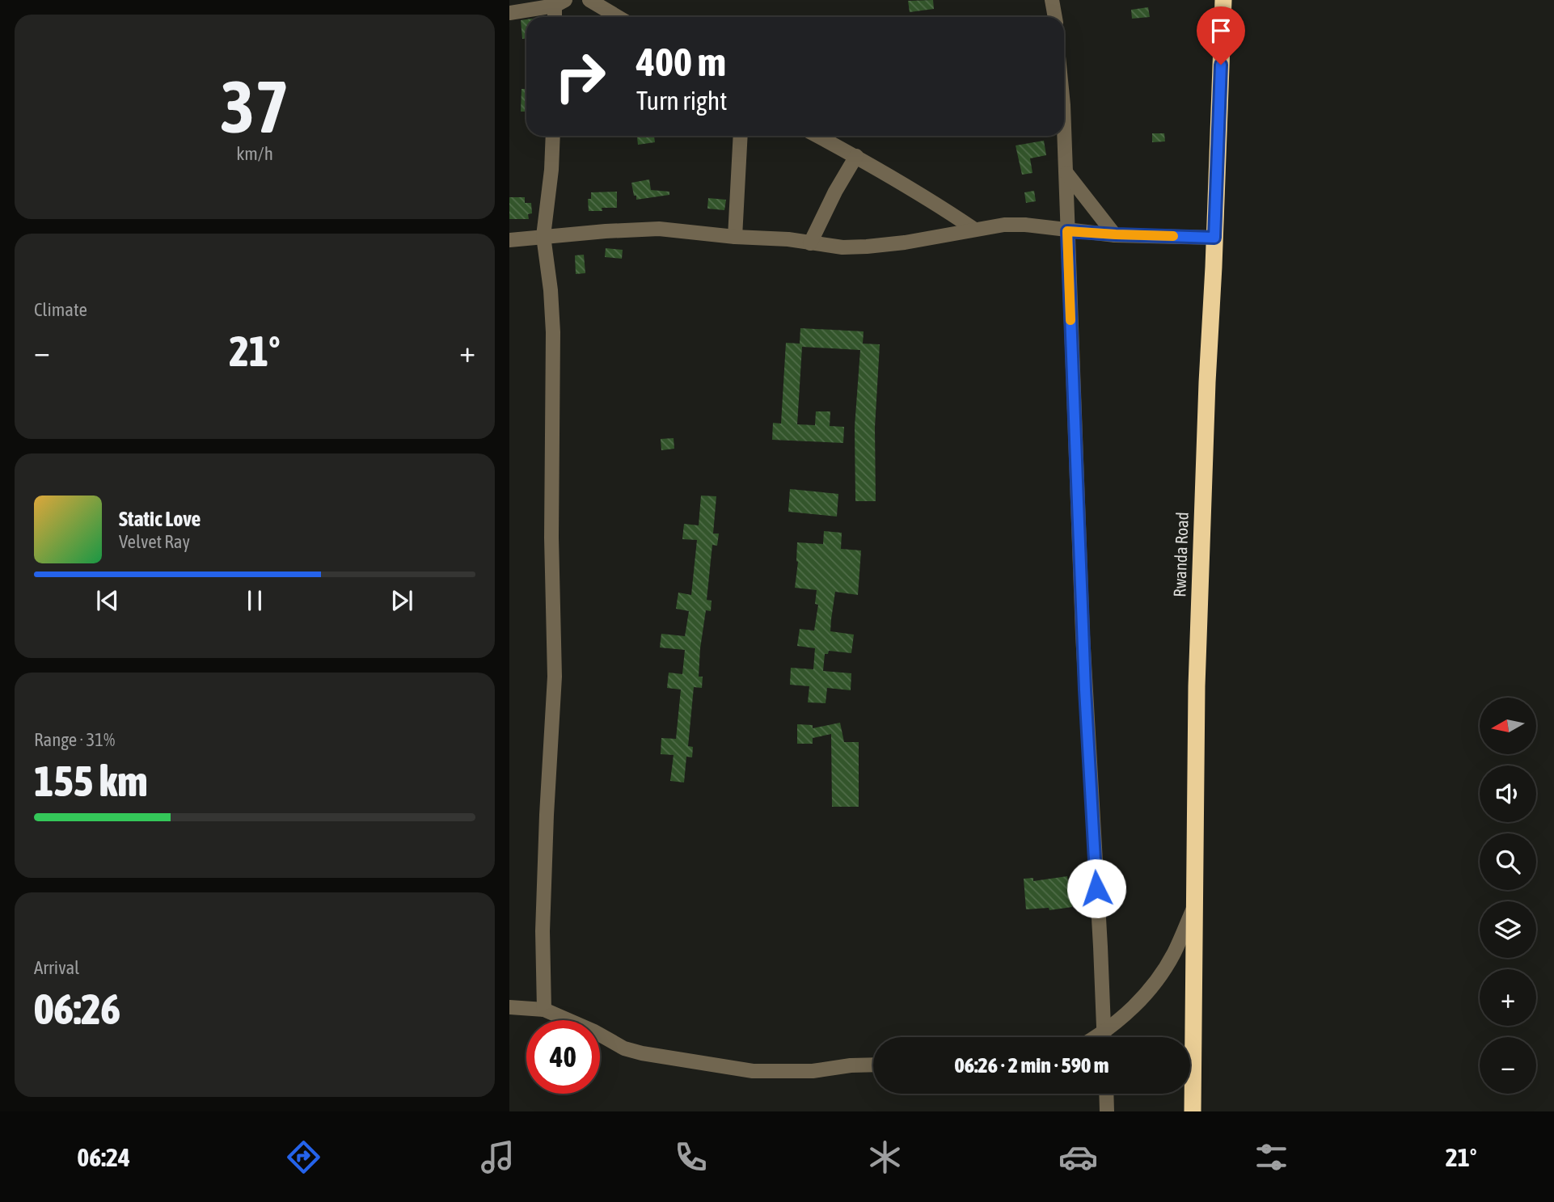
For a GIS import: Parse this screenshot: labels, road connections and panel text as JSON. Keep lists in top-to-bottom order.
{
  "streets": {
    "highway": ["Rwanda Road"]
  },
  "north": "left",
  "page": {
    "tile": [
      ["37", "km/h"],
      "Climate",
      ["Range · 31%", "155 km"],
      ["Arrival", "06:26"]
    ],
    "turn": ["400 m", "Turn right"],
    "heat": ["−", "21°", "+"],
    "song": ["Static Love", "Velvet Ray"],
    "map_buttons": ["+", "−"],
    "limit": "40",
    "trip": "06:26 · 2 min · 590 m",
    "tabs": ["06:24", "21°"]
  }
}
